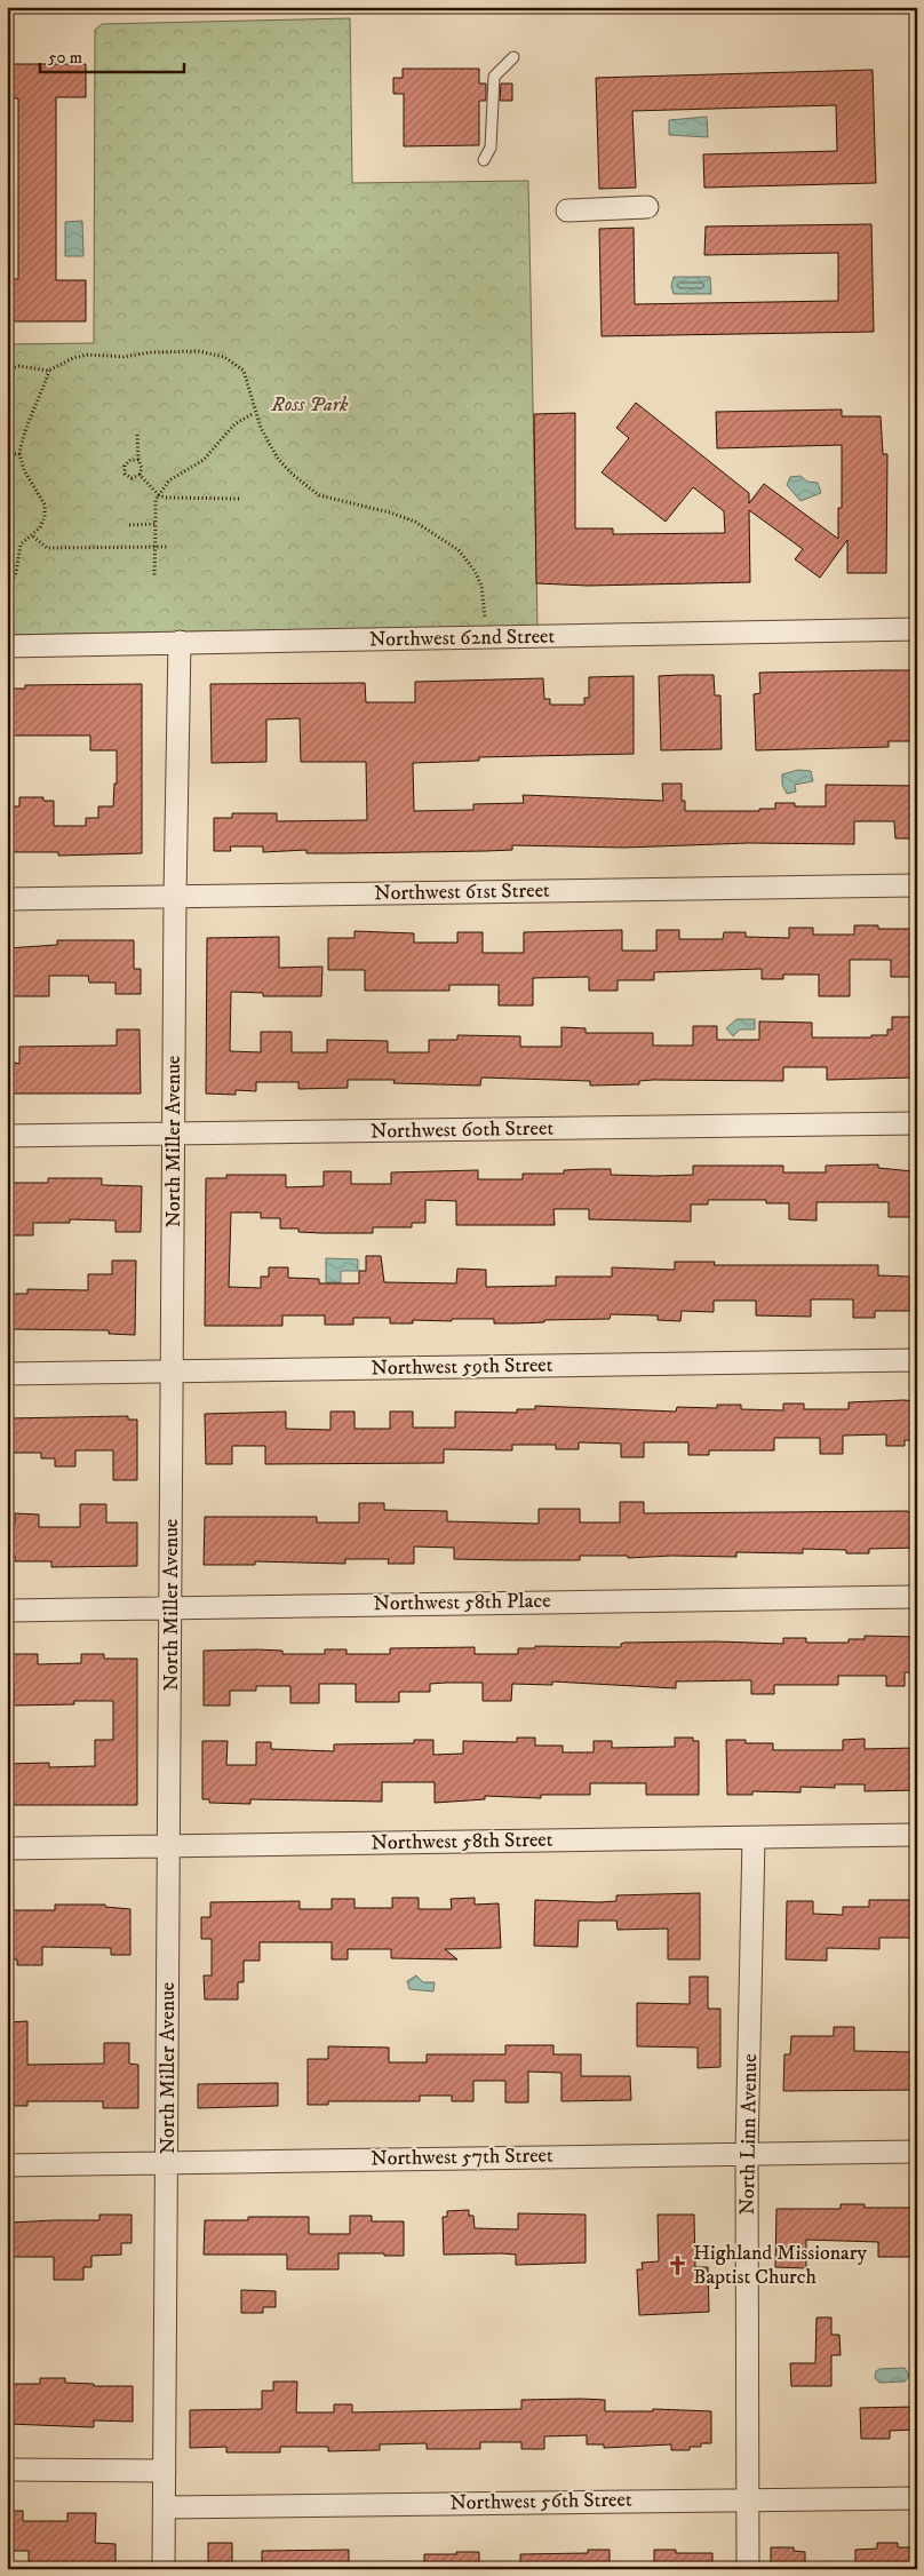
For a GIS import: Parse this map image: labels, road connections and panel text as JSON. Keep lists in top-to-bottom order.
{
  "streets": {
    "street": [
      "Northwest 62nd Street",
      "Northwest 61st Street",
      "Northwest 60th Street",
      "North Miller Avenue",
      "Northwest 59th Street",
      "Northwest 58th Place",
      "Northwest 58th Street",
      "North Linn Avenue",
      "Northwest 57th Street",
      "Northwest 56th Street"
    ]
  },
  "crossings": [
    ["Northwest 62nd Street", "North Miller Avenue"],
    ["Northwest 61st Street", "North Miller Avenue"],
    ["Northwest 60th Street", "North Miller Avenue"],
    ["North Miller Avenue", "Northwest 59th Street"],
    ["North Miller Avenue", "Northwest 58th Place"],
    ["North Miller Avenue", "Northwest 58th Street"],
    ["North Miller Avenue", "Northwest 57th Street"],
    ["North Miller Avenue", "Northwest 56th Street"],
    ["Northwest 58th Street", "North Linn Avenue"],
    ["North Linn Avenue", "Northwest 57th Street"],
    ["North Linn Avenue", "Northwest 56th Street"]
  ],
  "parks": ["Ross Park"],
  "places": {
    "church": ["Highland Missionary Baptist Church"]
  },
  "scale_bar": "50 m"
}
